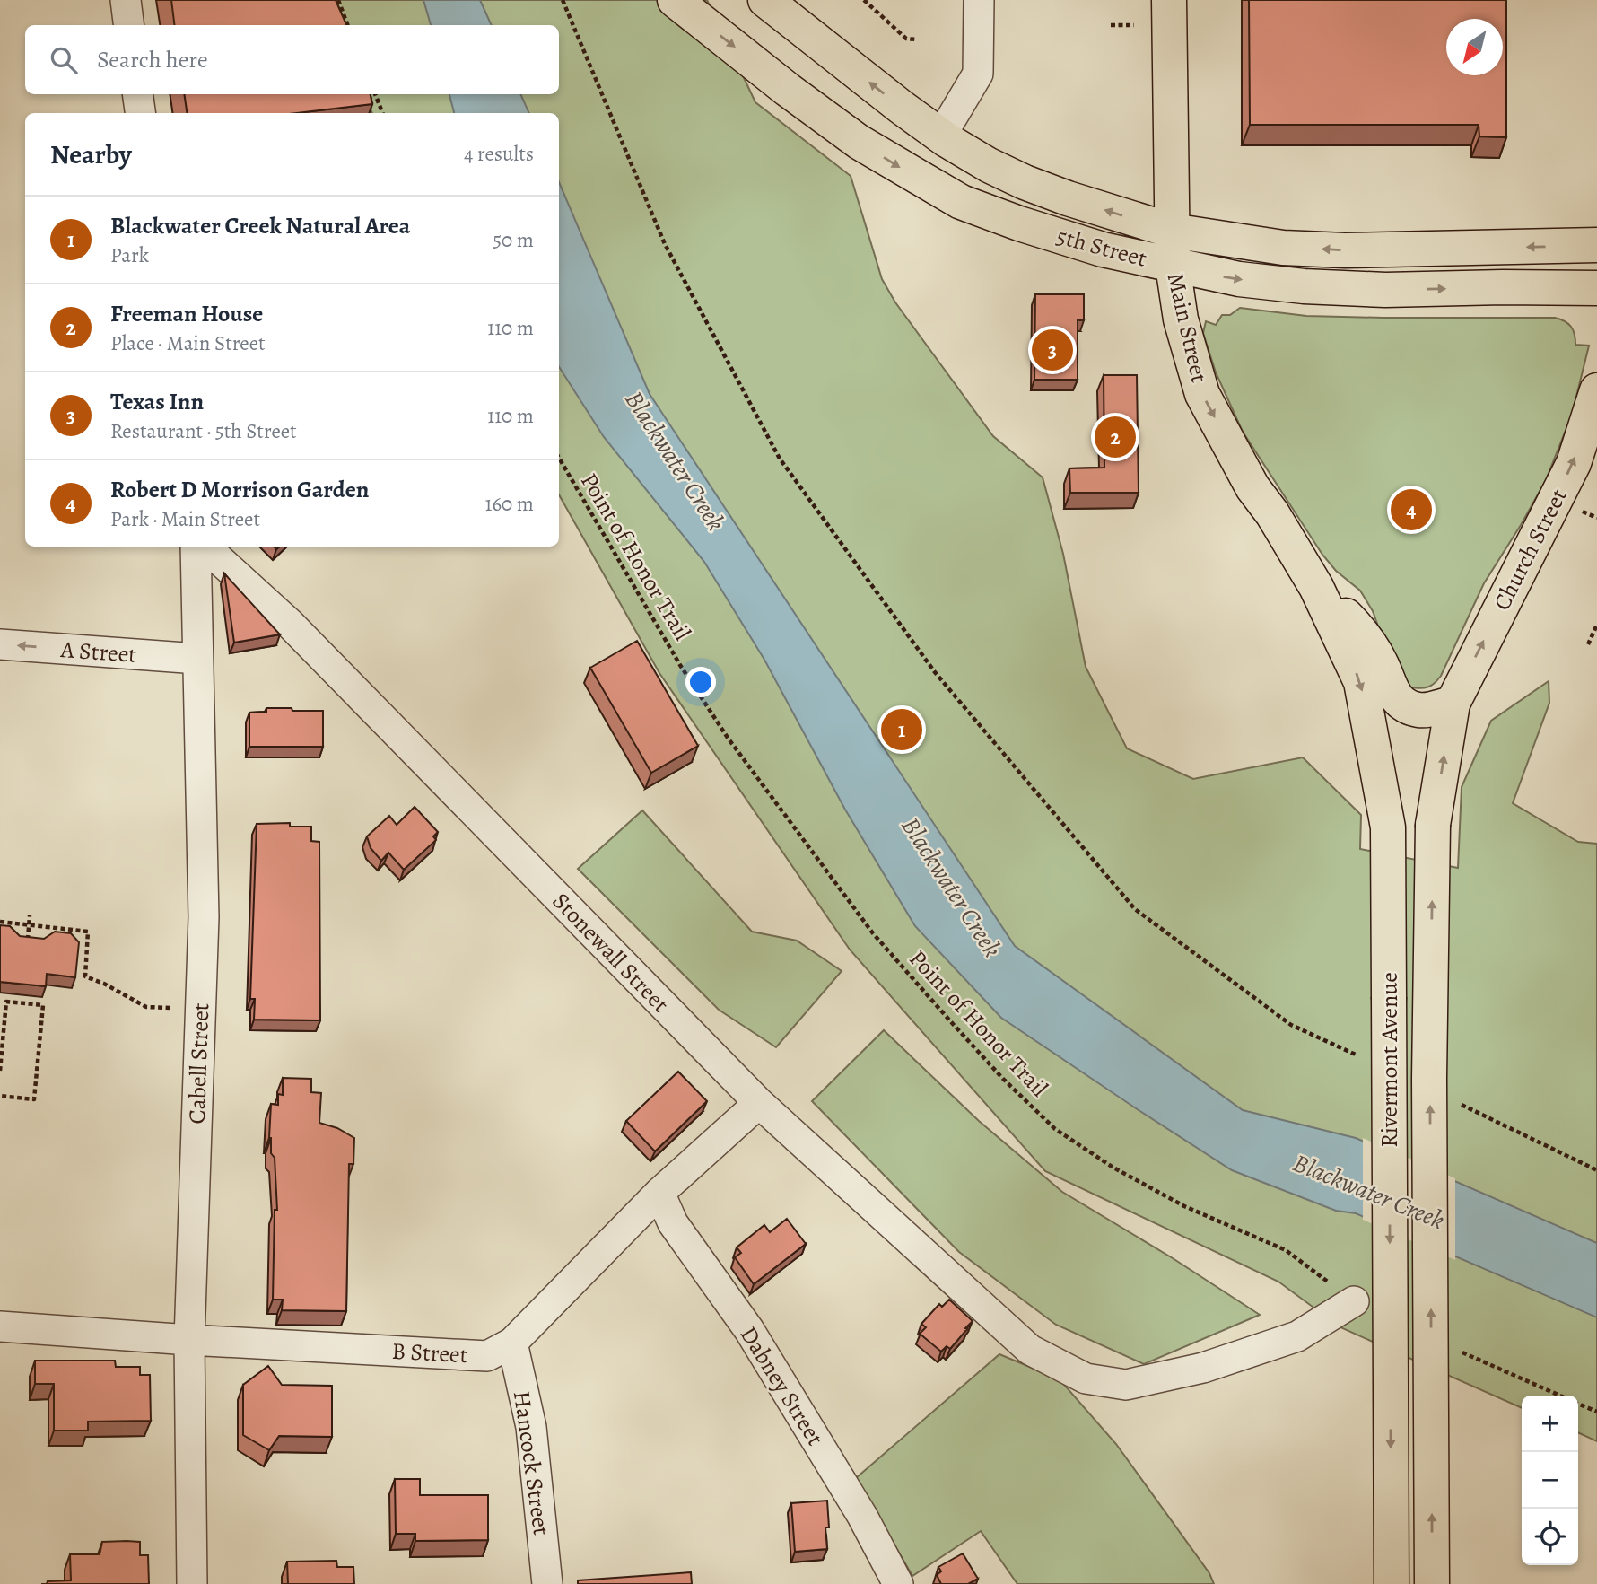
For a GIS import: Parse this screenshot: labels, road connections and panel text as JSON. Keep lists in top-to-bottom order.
{
  "streets": {
    "main road": [
      "5th Street",
      "Main Street",
      "Church Street",
      "Rivermont Avenue"
    ],
    "street": [
      "A Street",
      "Stonewall Street",
      "Cabell Street",
      "B Street",
      "Dabney Street",
      "Hancock Street"
    ],
    "path": ["Point of Honor Trail"]
  },
  "crossings": [
    ["5th Street", "Main Street"],
    ["Main Street", "Rivermont Avenue"],
    ["Church Street", "Rivermont Avenue"],
    ["Point of Honor Trail", "Stonewall Street"],
    ["A Street", "Cabell Street"],
    ["Stonewall Street", "B Street"],
    ["Cabell Street", "B Street"],
    ["B Street", "Dabney Street"],
    ["B Street", "Hancock Street"]
  ],
  "one_way": ["Main Street", "Church Street", "A Street"],
  "water": ["Blackwater Creek"],
  "north": "bottom left",
  "page": {
    "search": "Search here",
    "heading": ["Nearby", "4 results"],
    "list": [
      {
        "mark": "1",
        "name": "Blackwater Creek Natural Area",
        "note": "Park",
        "value": "50 m"
      },
      {
        "mark": "2",
        "name": "Freeman House",
        "note": "Place · Main Street",
        "value": "110 m"
      },
      {
        "mark": "3",
        "name": "Texas Inn",
        "note": "Restaurant · 5th Street",
        "value": "110 m"
      },
      {
        "mark": "4",
        "name": "Robert D Morrison Garden",
        "note": "Park · Main Street",
        "value": "160 m"
      }
    ],
    "pins": [
      "3",
      "2",
      "4",
      "1"
    ],
    "map_buttons": ["+", "−"]
  }
}
